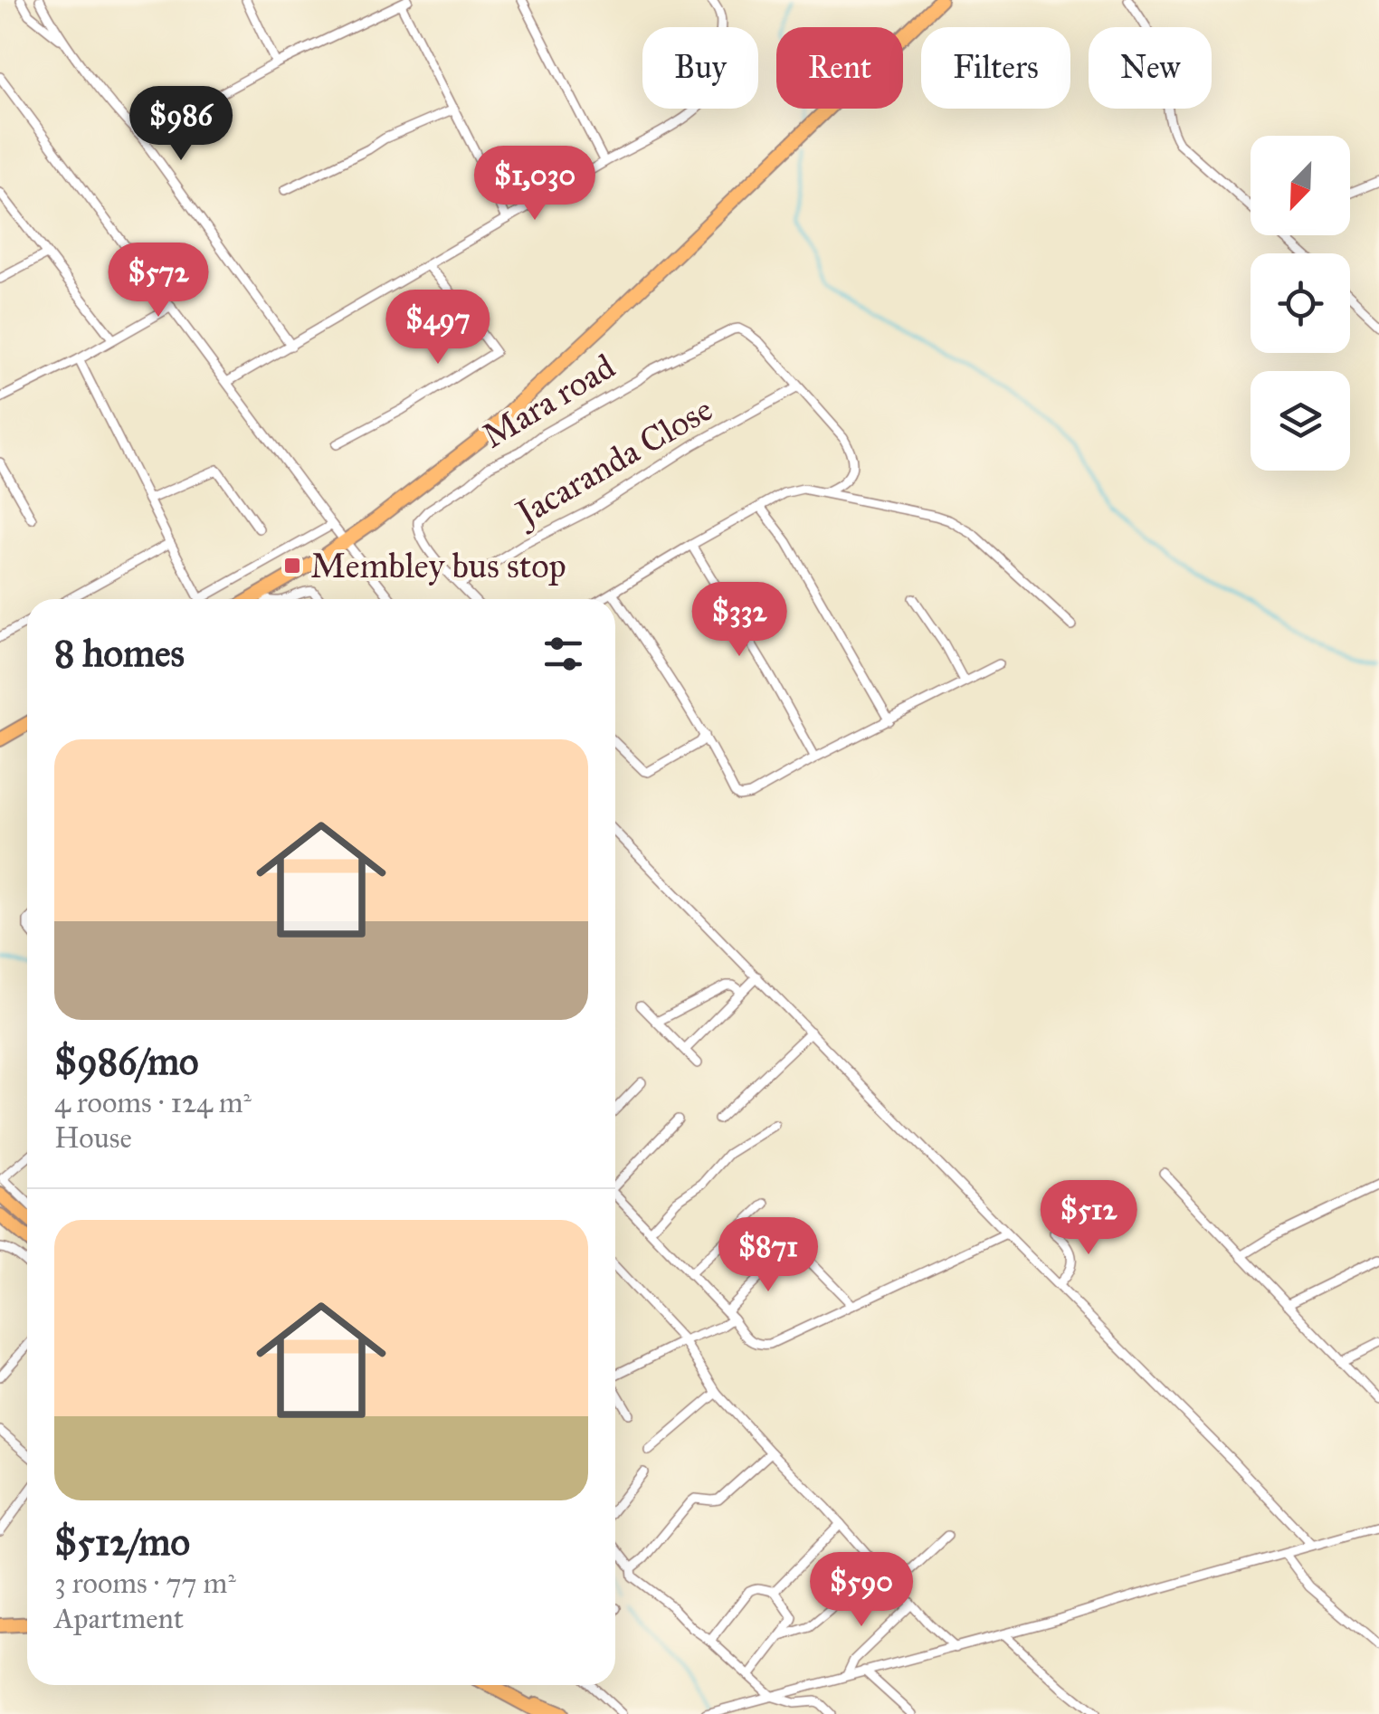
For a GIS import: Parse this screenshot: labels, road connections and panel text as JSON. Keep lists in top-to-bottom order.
{
  "streets": {
    "street": ["Mara road", "Jacaranda Close"]
  },
  "crossings": [
    ["Mara road", "Jacaranda Close"]
  ],
  "places": {
    "transit": ["Membley bus stop"]
  },
  "north": "bottom left",
  "page": {
    "chip": [
      "Buy",
      "Rent",
      "Filters",
      "New"
    ],
    "price": [
      "$986",
      "$1,030",
      "$572",
      "$497",
      "$332",
      "$512",
      "$871",
      "$590"
    ],
    "heading": "8 homes",
    "list": [
      {
        "name": "$986/mo",
        "note": "4 rooms · 124 m² · House"
      },
      {
        "name": "$512/mo",
        "note": "3 rooms · 77 m² · Apartment"
      }
    ]
  }
}
